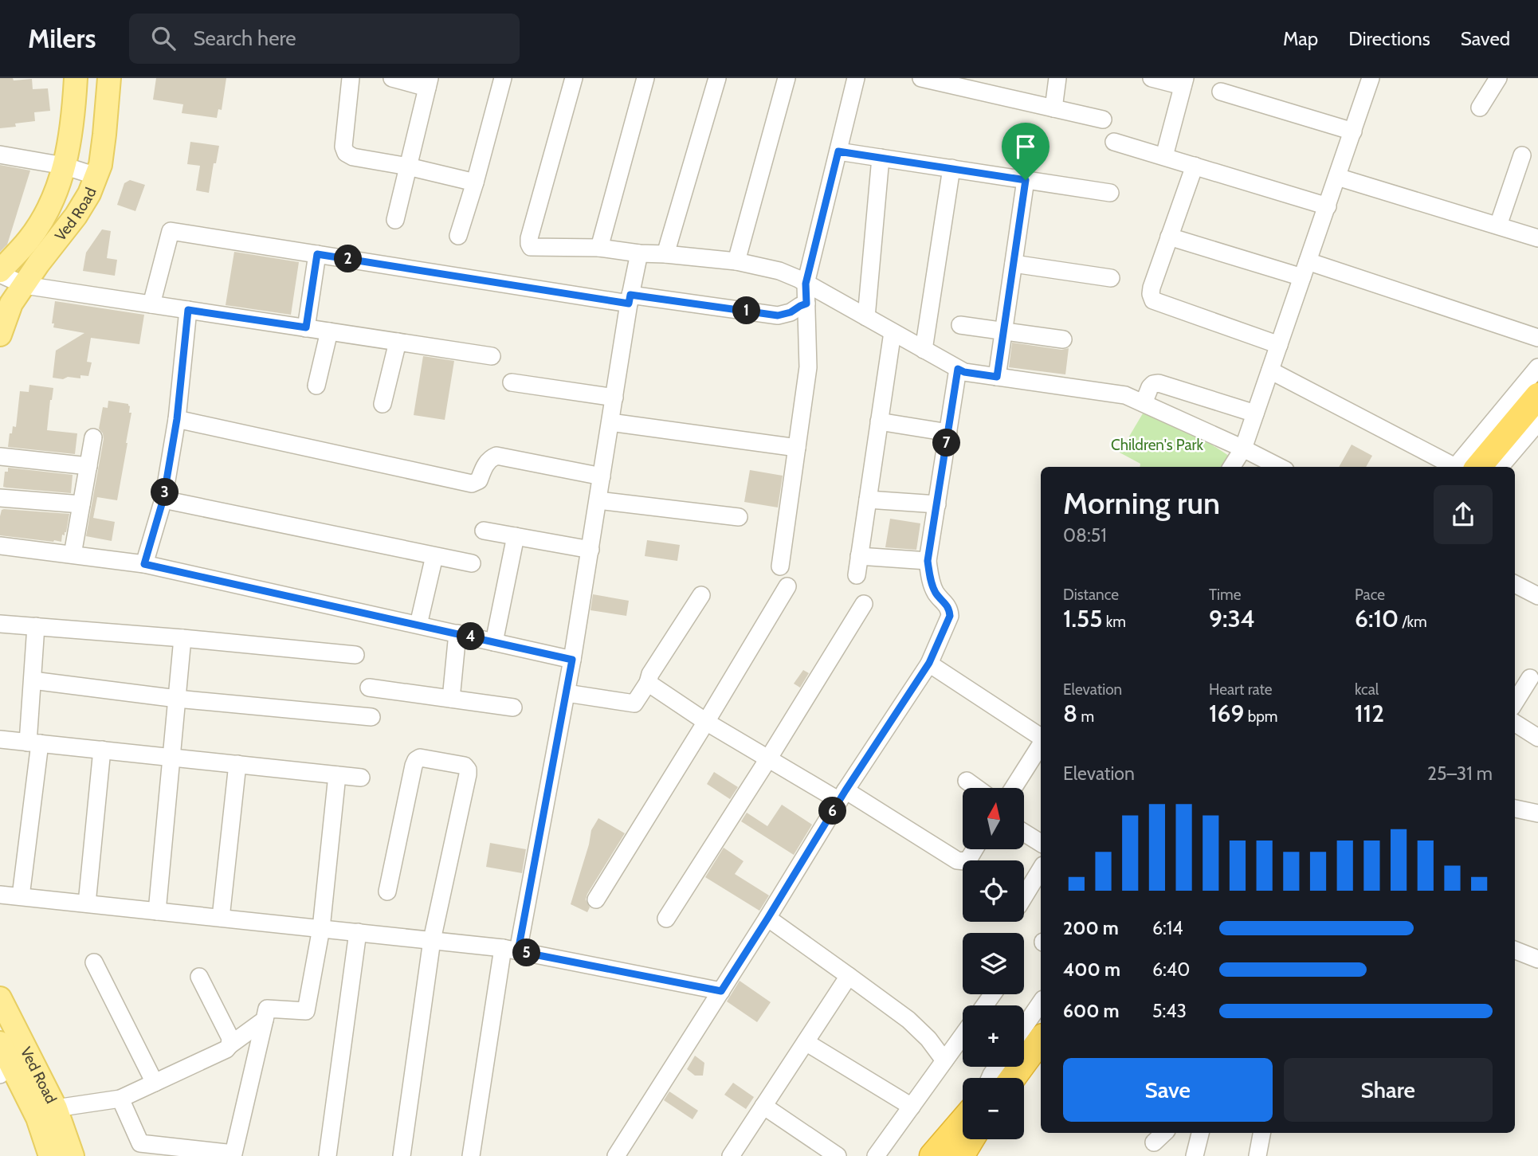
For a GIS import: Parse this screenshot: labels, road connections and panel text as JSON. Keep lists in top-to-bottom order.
{
  "streets": {
    "main road": ["Ved Road"]
  },
  "parks": ["Children's Park"],
  "north": "top",
  "page": {
    "header": "Milers",
    "search": "Search here",
    "nav": ["Map", "Directions", "Saved"],
    "pins": [
      "2",
      "1",
      "7",
      "3",
      "4",
      "6",
      "5"
    ],
    "heading": ["Morning run", "08:51"],
    "stats": [
      ["Distance", "1.55 km"],
      ["Time", "9:34"],
      ["Pace", "6:10 /km"],
      ["Elevation", "8 m"],
      ["Heart rate", "169 bpm"],
      ["kcal", "112"]
    ],
    "chart": ["Elevation", "25–31 m"],
    "map_buttons": ["+", "−"],
    "list": [
      {
        "name": "200 m",
        "note": "6:14"
      },
      {
        "name": "400 m",
        "note": "6:40"
      },
      {
        "name": "600 m",
        "note": "5:43"
      }
    ],
    "buttons": ["Save", "Share"]
  }
}
